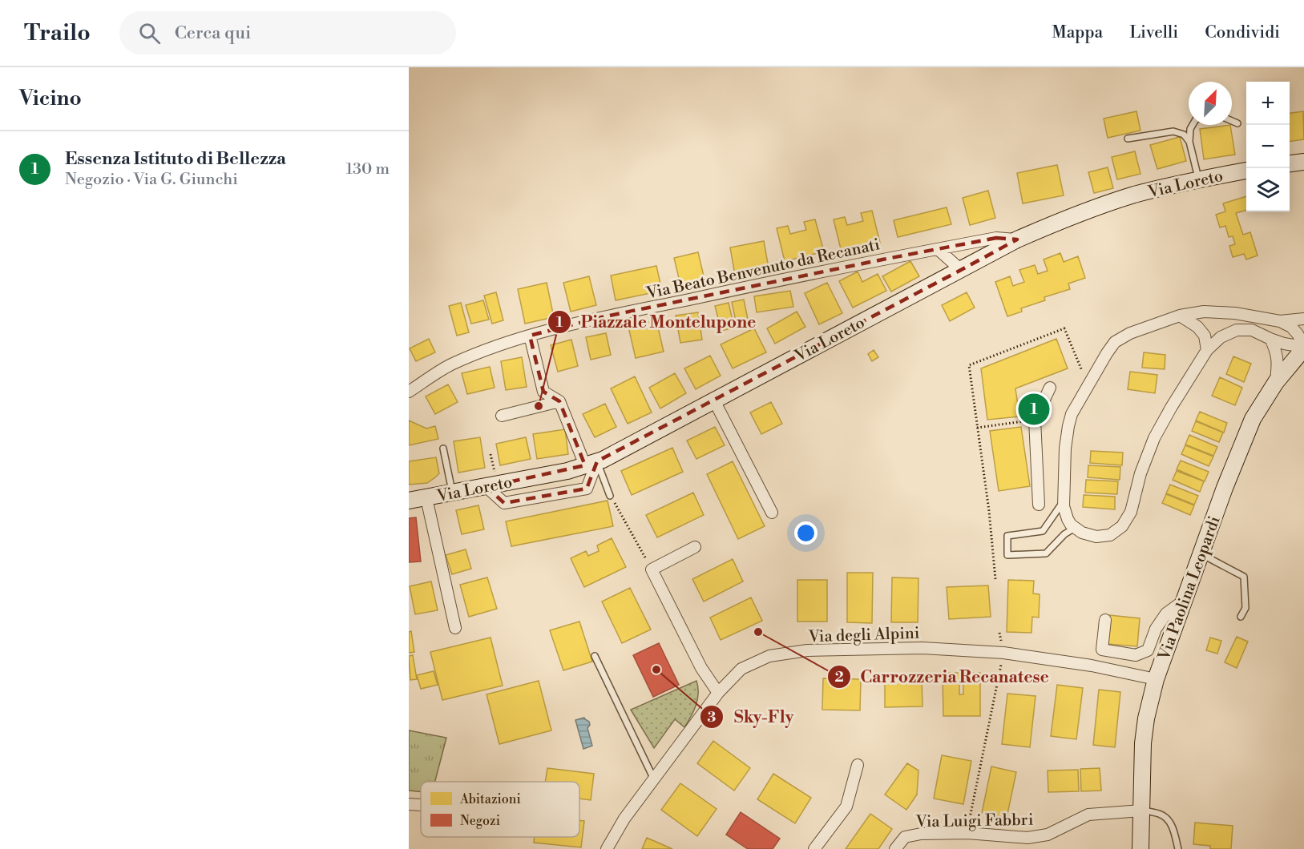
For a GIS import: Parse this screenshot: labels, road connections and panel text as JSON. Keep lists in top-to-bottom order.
{
  "streets": {
    "street": [
      "Via Loreto",
      "Via Beato Benvenuto da Recanati",
      "Via Paolina Leopardi",
      "Via degli Alpini",
      "Via Luigi Fabbri"
    ]
  },
  "crossings": [
    ["Via Loreto", "Via Beato Benvenuto da Recanati"],
    ["Via Paolina Leopardi", "Via degli Alpini"],
    ["Via Paolina Leopardi", "Via Luigi Fabbri"]
  ],
  "places": ["Piazzale Montelupone", "Carrozzeria Recanatese", "Sky-Fly"],
  "legend": ["Abitazioni", "Negozi"],
  "north": "top right",
  "page": {
    "header": "Trailo",
    "search": "Cerca qui",
    "nav": ["Mappa", "Livelli", "Condividi"],
    "heading": "Vicino",
    "map_buttons": ["+", "−"],
    "list": [
      {
        "mark": "1",
        "name": "Essenza Istituto di Bellezza",
        "note": "Negozio · Via G. Giunchi",
        "value": "130 m"
      }
    ],
    "pins": "1"
  }
}
